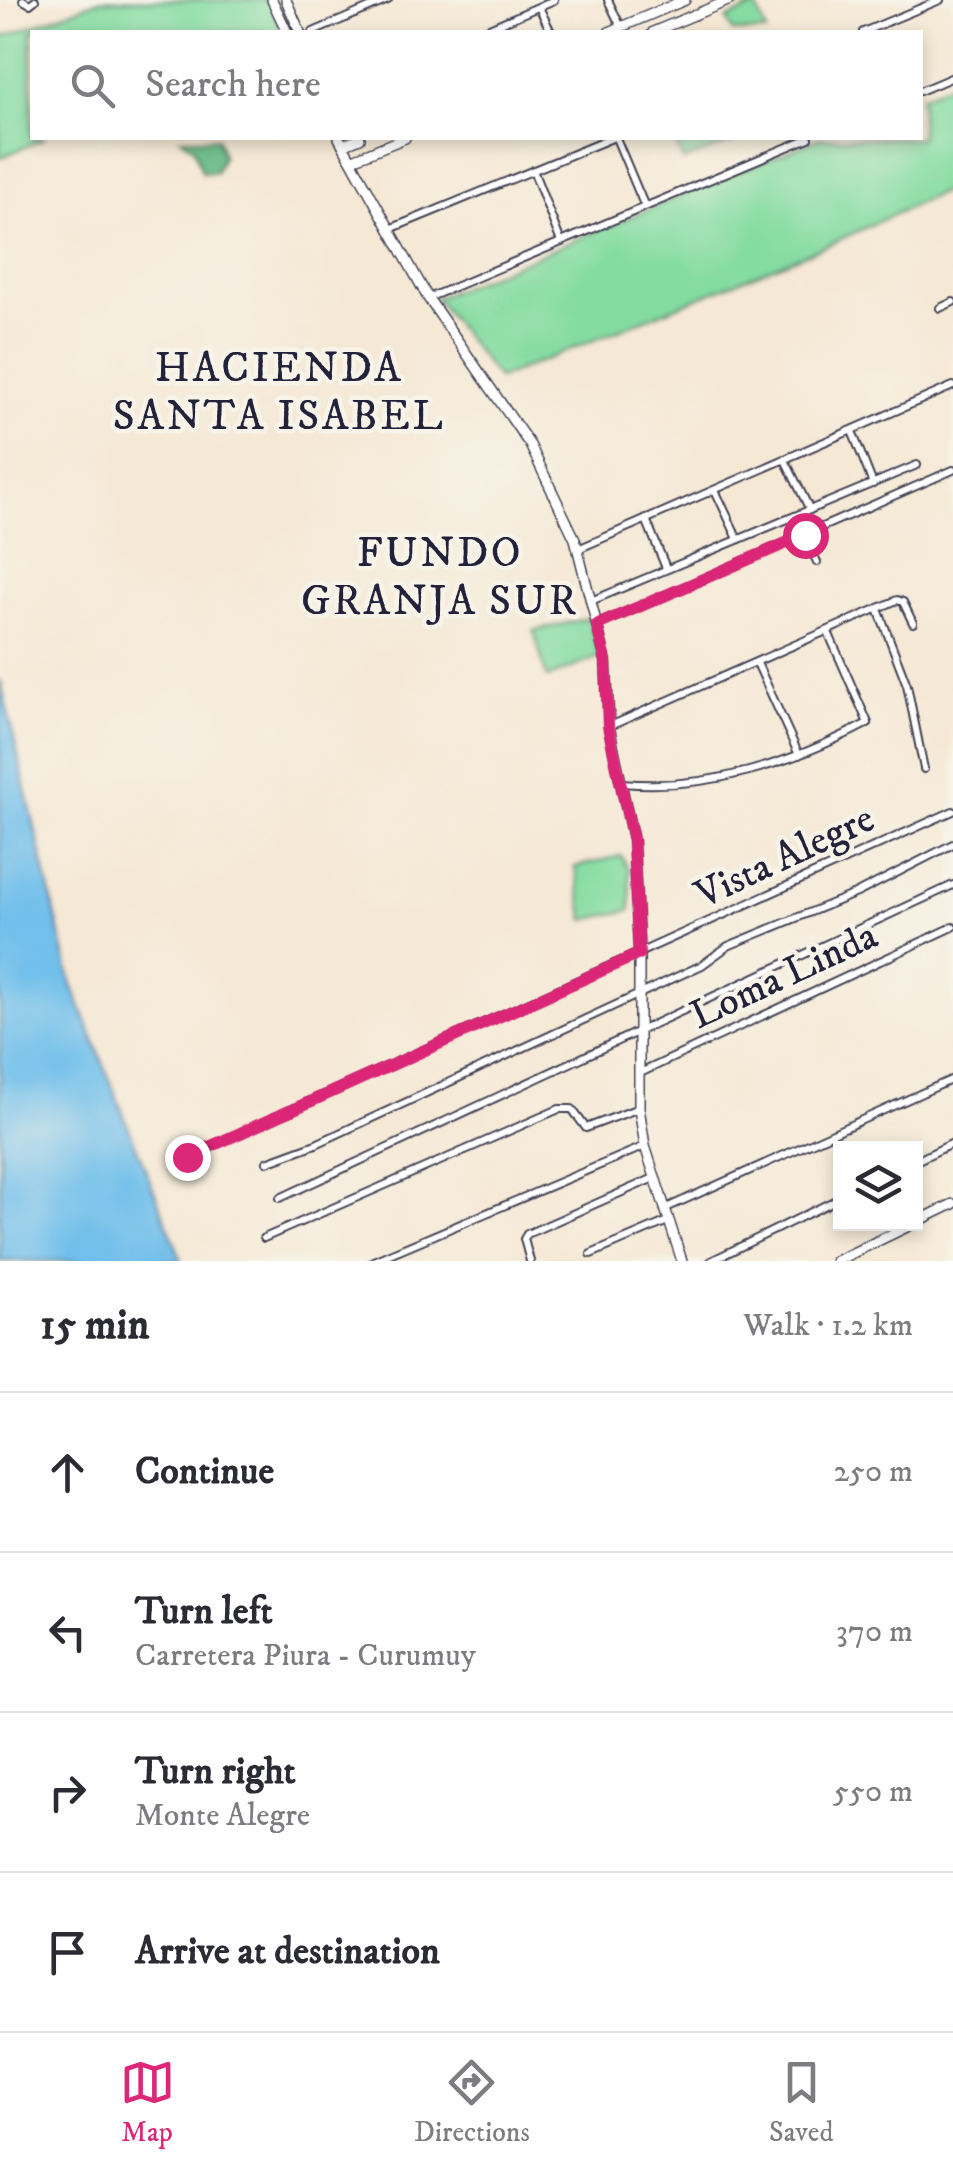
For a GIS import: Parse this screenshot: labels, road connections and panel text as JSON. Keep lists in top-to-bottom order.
{
  "streets": {
    "street": ["Vista Alegre", "Loma Linda"]
  },
  "districts": ["HACIENDA SANTA ISABEL", "FUNDO GRANJA SUR"],
  "page": {
    "search": "Search here",
    "heading": ["15 min", "Walk · 1.2 km"],
    "list": [
      ["Continue", "250 m"],
      ["Turn left", "Carretera Piura - Curumuy", "370 m"],
      ["Turn right", "Monte Alegre", "550 m"],
      "Arrive at destination"
    ],
    "nav": ["Map", "Directions", "Saved"]
  }
}
